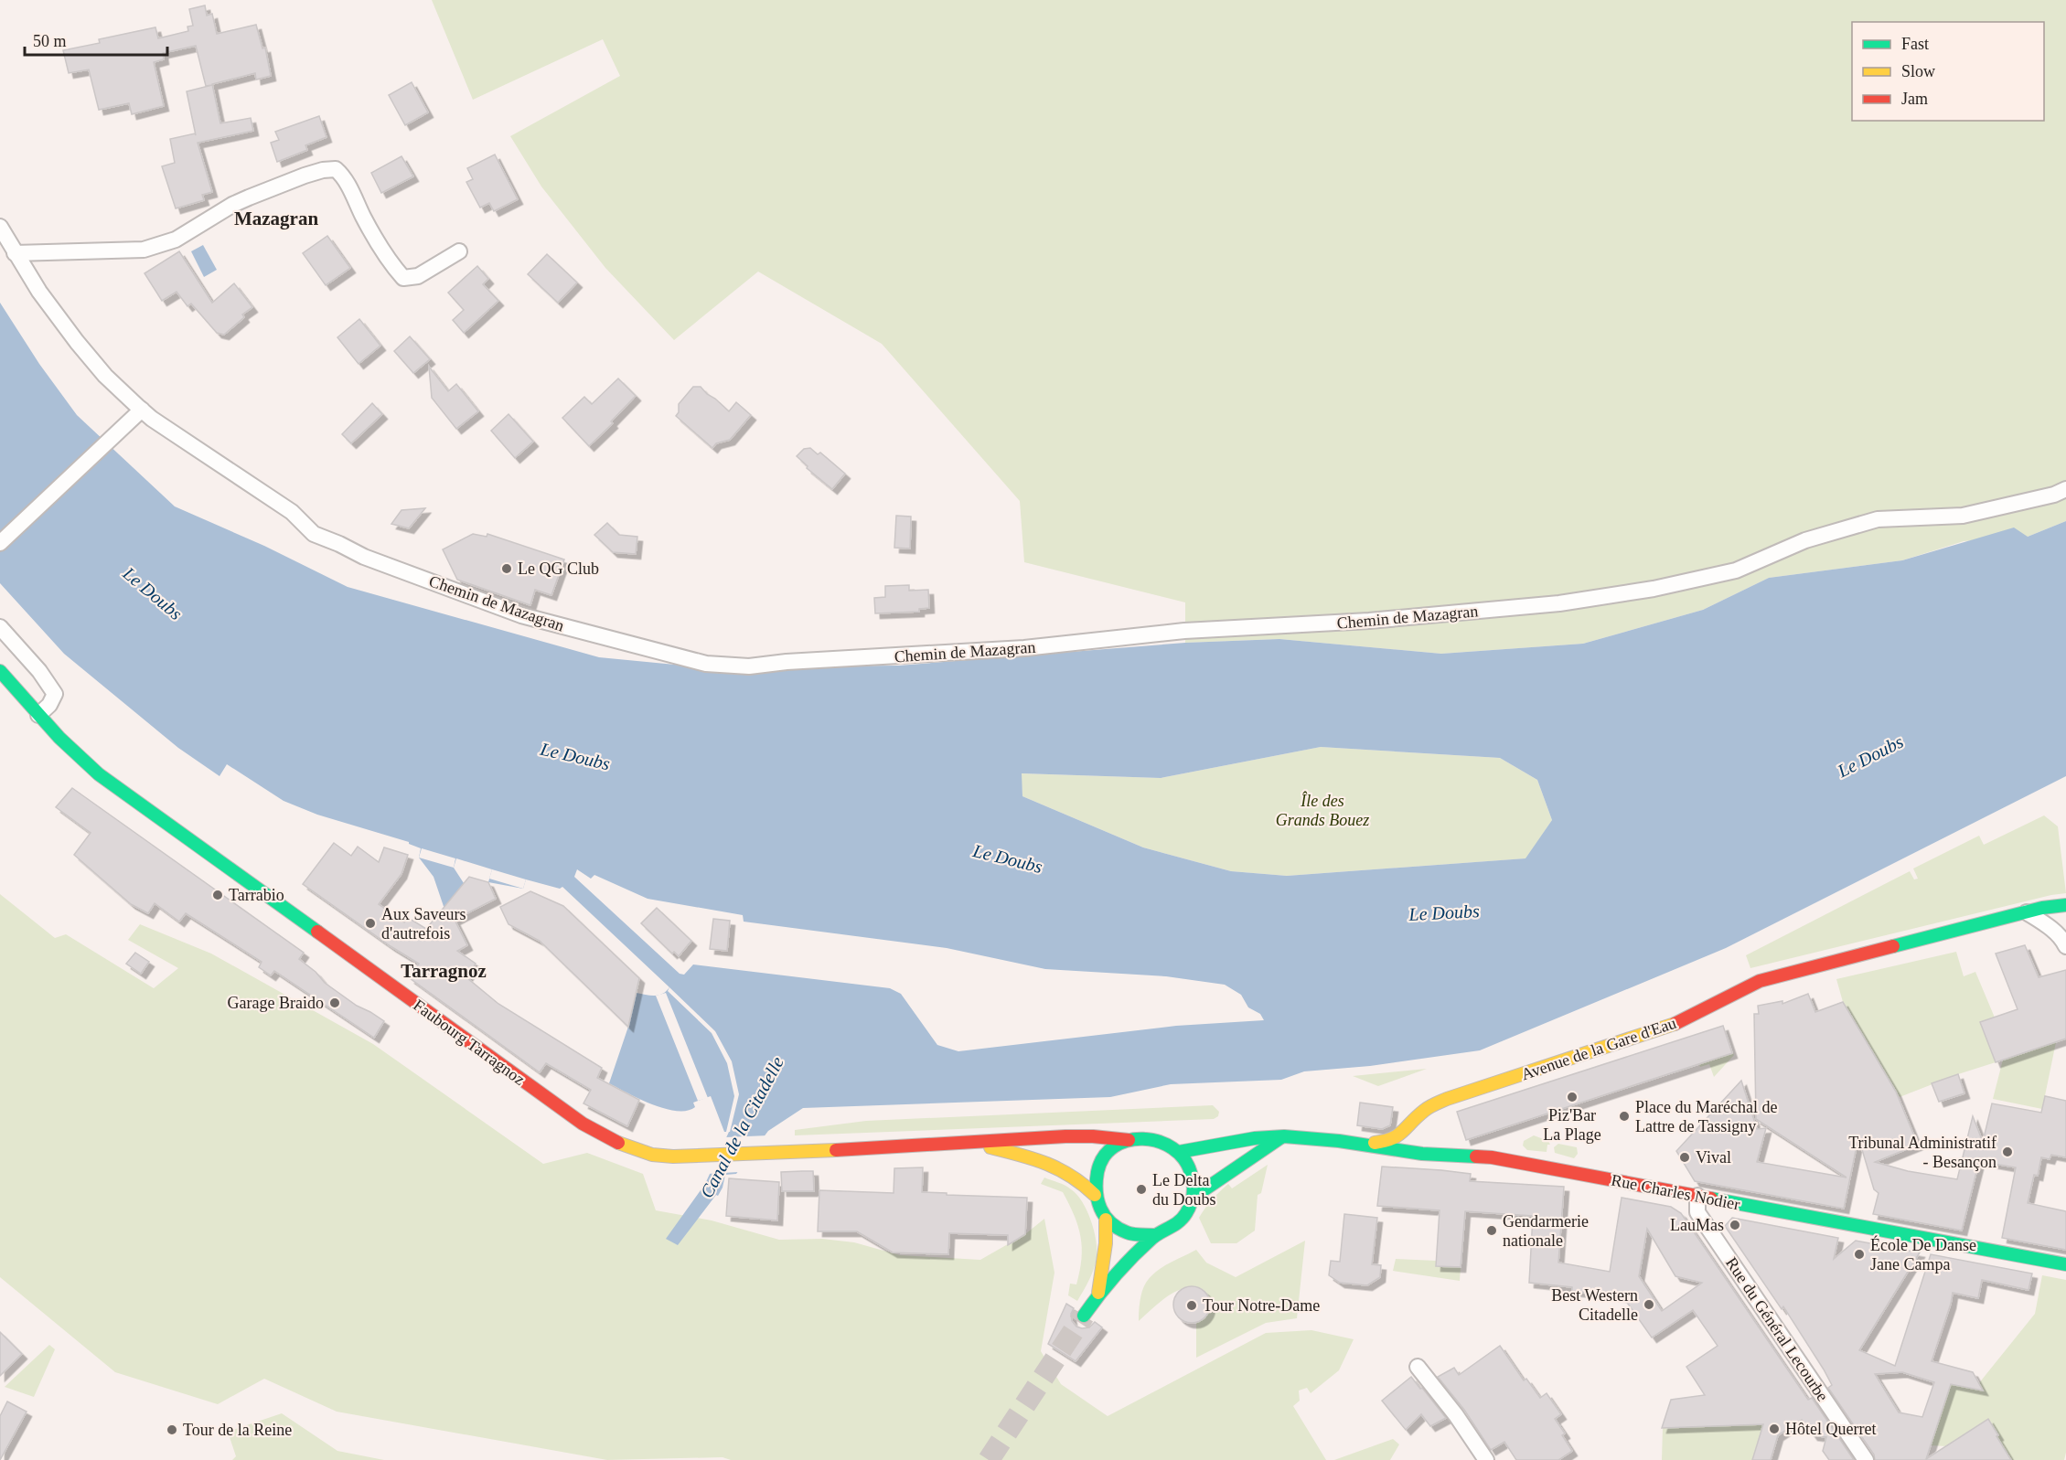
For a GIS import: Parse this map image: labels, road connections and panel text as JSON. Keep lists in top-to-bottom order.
{
  "streets": {
    "main road": ["Faubourg Tarragnoz", "Avenue de la Gare d'Eau", "Rue Charles Nodier"],
    "street": ["Chemin de Mazagran", "Rue du Général Lecourbe"]
  },
  "crossings": [
    ["Faubourg Tarragnoz", "Rue Charles Nodier"],
    ["Avenue de la Gare d'Eau", "Rue Charles Nodier"],
    ["Rue Charles Nodier", "Rue du Général Lecourbe"]
  ],
  "districts": ["Mazagran", "Tarragnoz"],
  "water": ["Le Doubs", "Canal de la Citadelle"],
  "parks": ["Île des Grands Bouez"],
  "places": [
    "Le QG Club",
    "Tarrabio",
    "Aux Saveurs d'autrefois",
    "Garage Braido",
    "Piz'Bar La Plage",
    "Place du Maréchal de Lattre de Tassigny",
    "Tribunal Administratif - Besançon",
    "Vival",
    "Le Delta du Doubs",
    "LauMas",
    "Gendarmerie nationale",
    "École De Danse Jane Campa",
    "Best Western Citadelle",
    "Tour Notre-Dame",
    "Hôtel Querret",
    "Tour de la Reine"
  ],
  "legend": ["Fast", "Slow", "Jam"],
  "scale_bar": "50 m"
}
